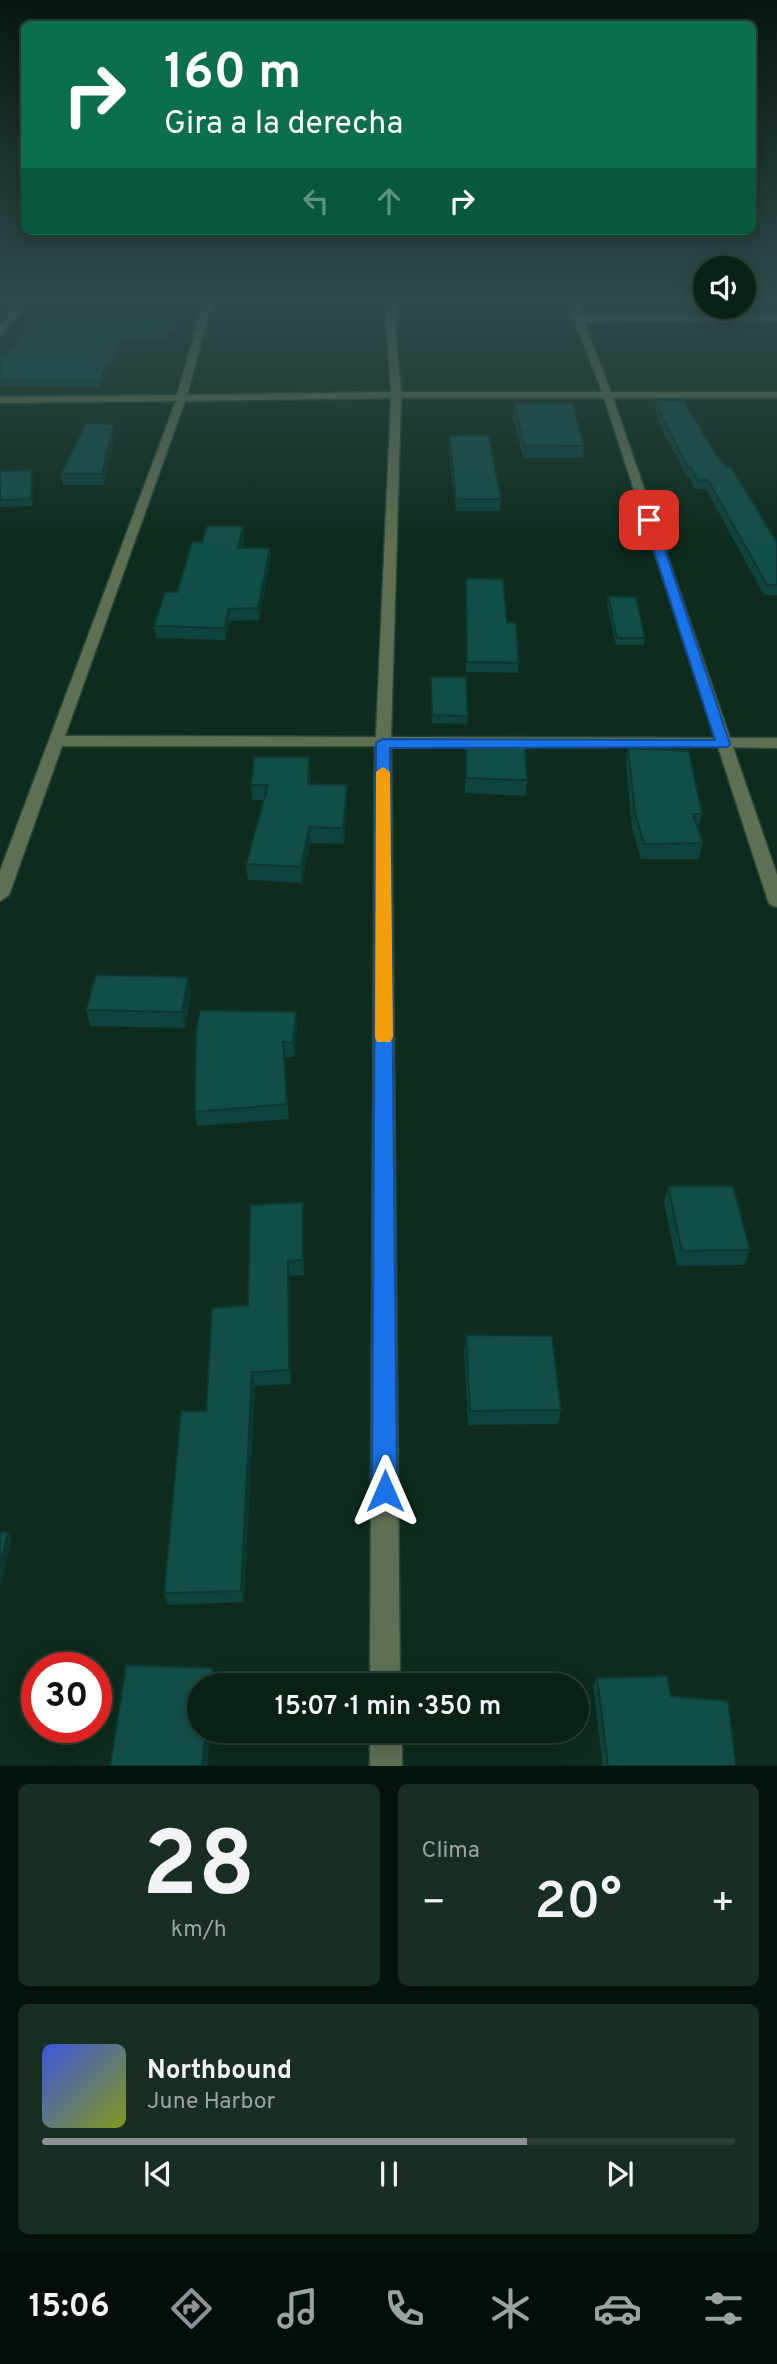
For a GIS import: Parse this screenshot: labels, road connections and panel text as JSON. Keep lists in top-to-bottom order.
{
  "page": {
    "turn": ["160 m", "Gira a la derecha"],
    "limit": "30",
    "trip": "15:07 · 1 min · 350 m",
    "tile": [
      ["28", "km/h"],
      "Clima"
    ],
    "heat": ["−", "20°", "+"],
    "song": ["Northbound", "June Harbor"],
    "tabs": "15:06"
  }
}
